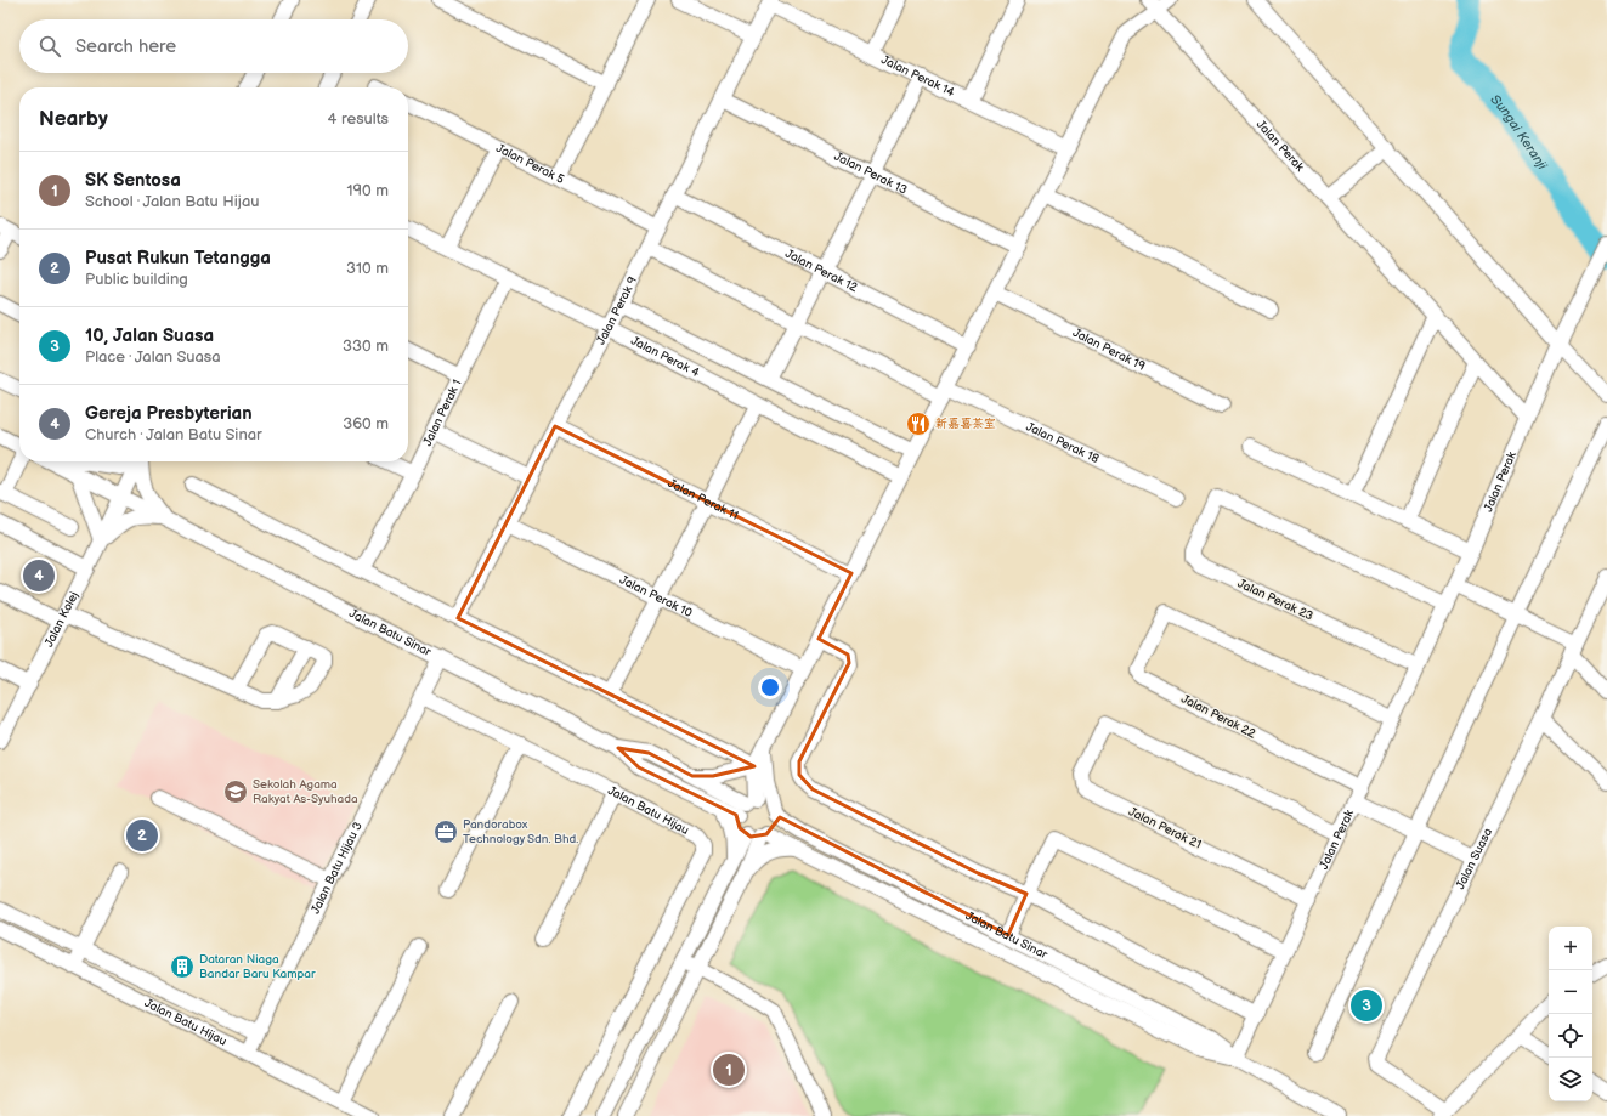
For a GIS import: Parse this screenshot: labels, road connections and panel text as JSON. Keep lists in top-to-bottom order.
{
  "streets": {
    "street": [
      "Jalan Perak 14",
      "Jalan Perak",
      "Jalan Perak 5",
      "Jalan Perak 13",
      "Jalan Perak 12",
      "Jalan Perak 9",
      "Jalan Perak 19",
      "Jalan Perak 4",
      "Jalan Perak 1",
      "Jalan Perak 18",
      "Jalan Perak 11",
      "Jalan Perak 10",
      "Jalan Perak 23",
      "Jalan Kolej",
      "Jalan Batu Sinar",
      "Jalan Perak 22",
      "Jalan Batu Hijau",
      "Jalan Perak 21",
      "Jalan Suasa",
      "Jalan Batu Hijau 3"
    ]
  },
  "crossings": [
    ["Jalan Perak 14", "Jalan Perak 9"],
    ["Jalan Perak", "Jalan Perak 23"],
    ["Jalan Perak", "Jalan Batu Sinar"],
    ["Jalan Perak", "Jalan Perak 22"],
    ["Jalan Perak", "Jalan Perak 21"],
    ["Jalan Perak 5", "Jalan Perak 9"],
    ["Jalan Perak 13", "Jalan Perak 9"],
    ["Jalan Perak 12", "Jalan Perak 9"],
    ["Jalan Perak 9", "Jalan Perak 4"],
    ["Jalan Perak 9", "Jalan Perak 18"],
    ["Jalan Perak 9", "Jalan Perak 11"],
    ["Jalan Perak 9", "Jalan Perak 10"],
    ["Jalan Perak 4", "Jalan Perak 1"],
    ["Jalan Kolej", "Jalan Batu Sinar"],
    ["Jalan Batu Sinar", "Jalan Batu Hijau 3"],
    ["Jalan Batu Hijau", "Jalan Batu Hijau 3"]
  ],
  "water": ["Sungai Keranji"],
  "places": {
    "restaurant": ["新嘉喜茶室"],
    "school or university": ["Sekolah Agama Rakyat As-Syuhada"],
    "office": ["Pandorabox Technology Sdn. Bhd."],
    "building": ["Dataran Niaga Bandar Baru Kampar"]
  },
  "page": {
    "search": "Search here",
    "heading": ["Nearby", "4 results"],
    "list": [
      {
        "mark": "1",
        "name": "SK Sentosa",
        "note": "School · Jalan Batu Hijau",
        "value": "190 m"
      },
      {
        "mark": "2",
        "name": "Pusat Rukun Tetangga",
        "note": "Public building",
        "value": "310 m"
      },
      {
        "mark": "3",
        "name": "10, Jalan Suasa",
        "note": "Place · Jalan Suasa",
        "value": "330 m"
      },
      {
        "mark": "4",
        "name": "Gereja Presbyterian",
        "note": "Church · Jalan Batu Sinar",
        "value": "360 m"
      }
    ],
    "pins": [
      "4",
      "2",
      "3",
      "1"
    ],
    "map_buttons": ["+", "−"]
  }
}
